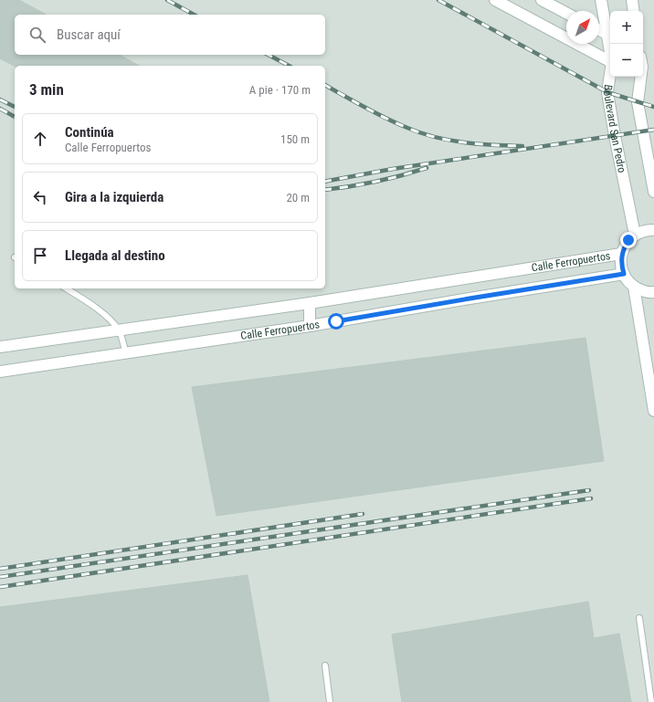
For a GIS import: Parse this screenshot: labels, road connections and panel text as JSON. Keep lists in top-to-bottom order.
{
  "streets": {
    "street": ["Boulevard San Pedro", "Calle Ferropuertos"]
  },
  "north": "top right",
  "page": {
    "map_buttons": ["+", "−"],
    "search": "Buscar aquí",
    "heading": ["3 min", "A pie · 170 m"],
    "list": [
      ["Continúa", "Calle Ferropuertos", "150 m"],
      ["Gira a la izquierda", "20 m"],
      "Llegada al destino"
    ]
  }
}
